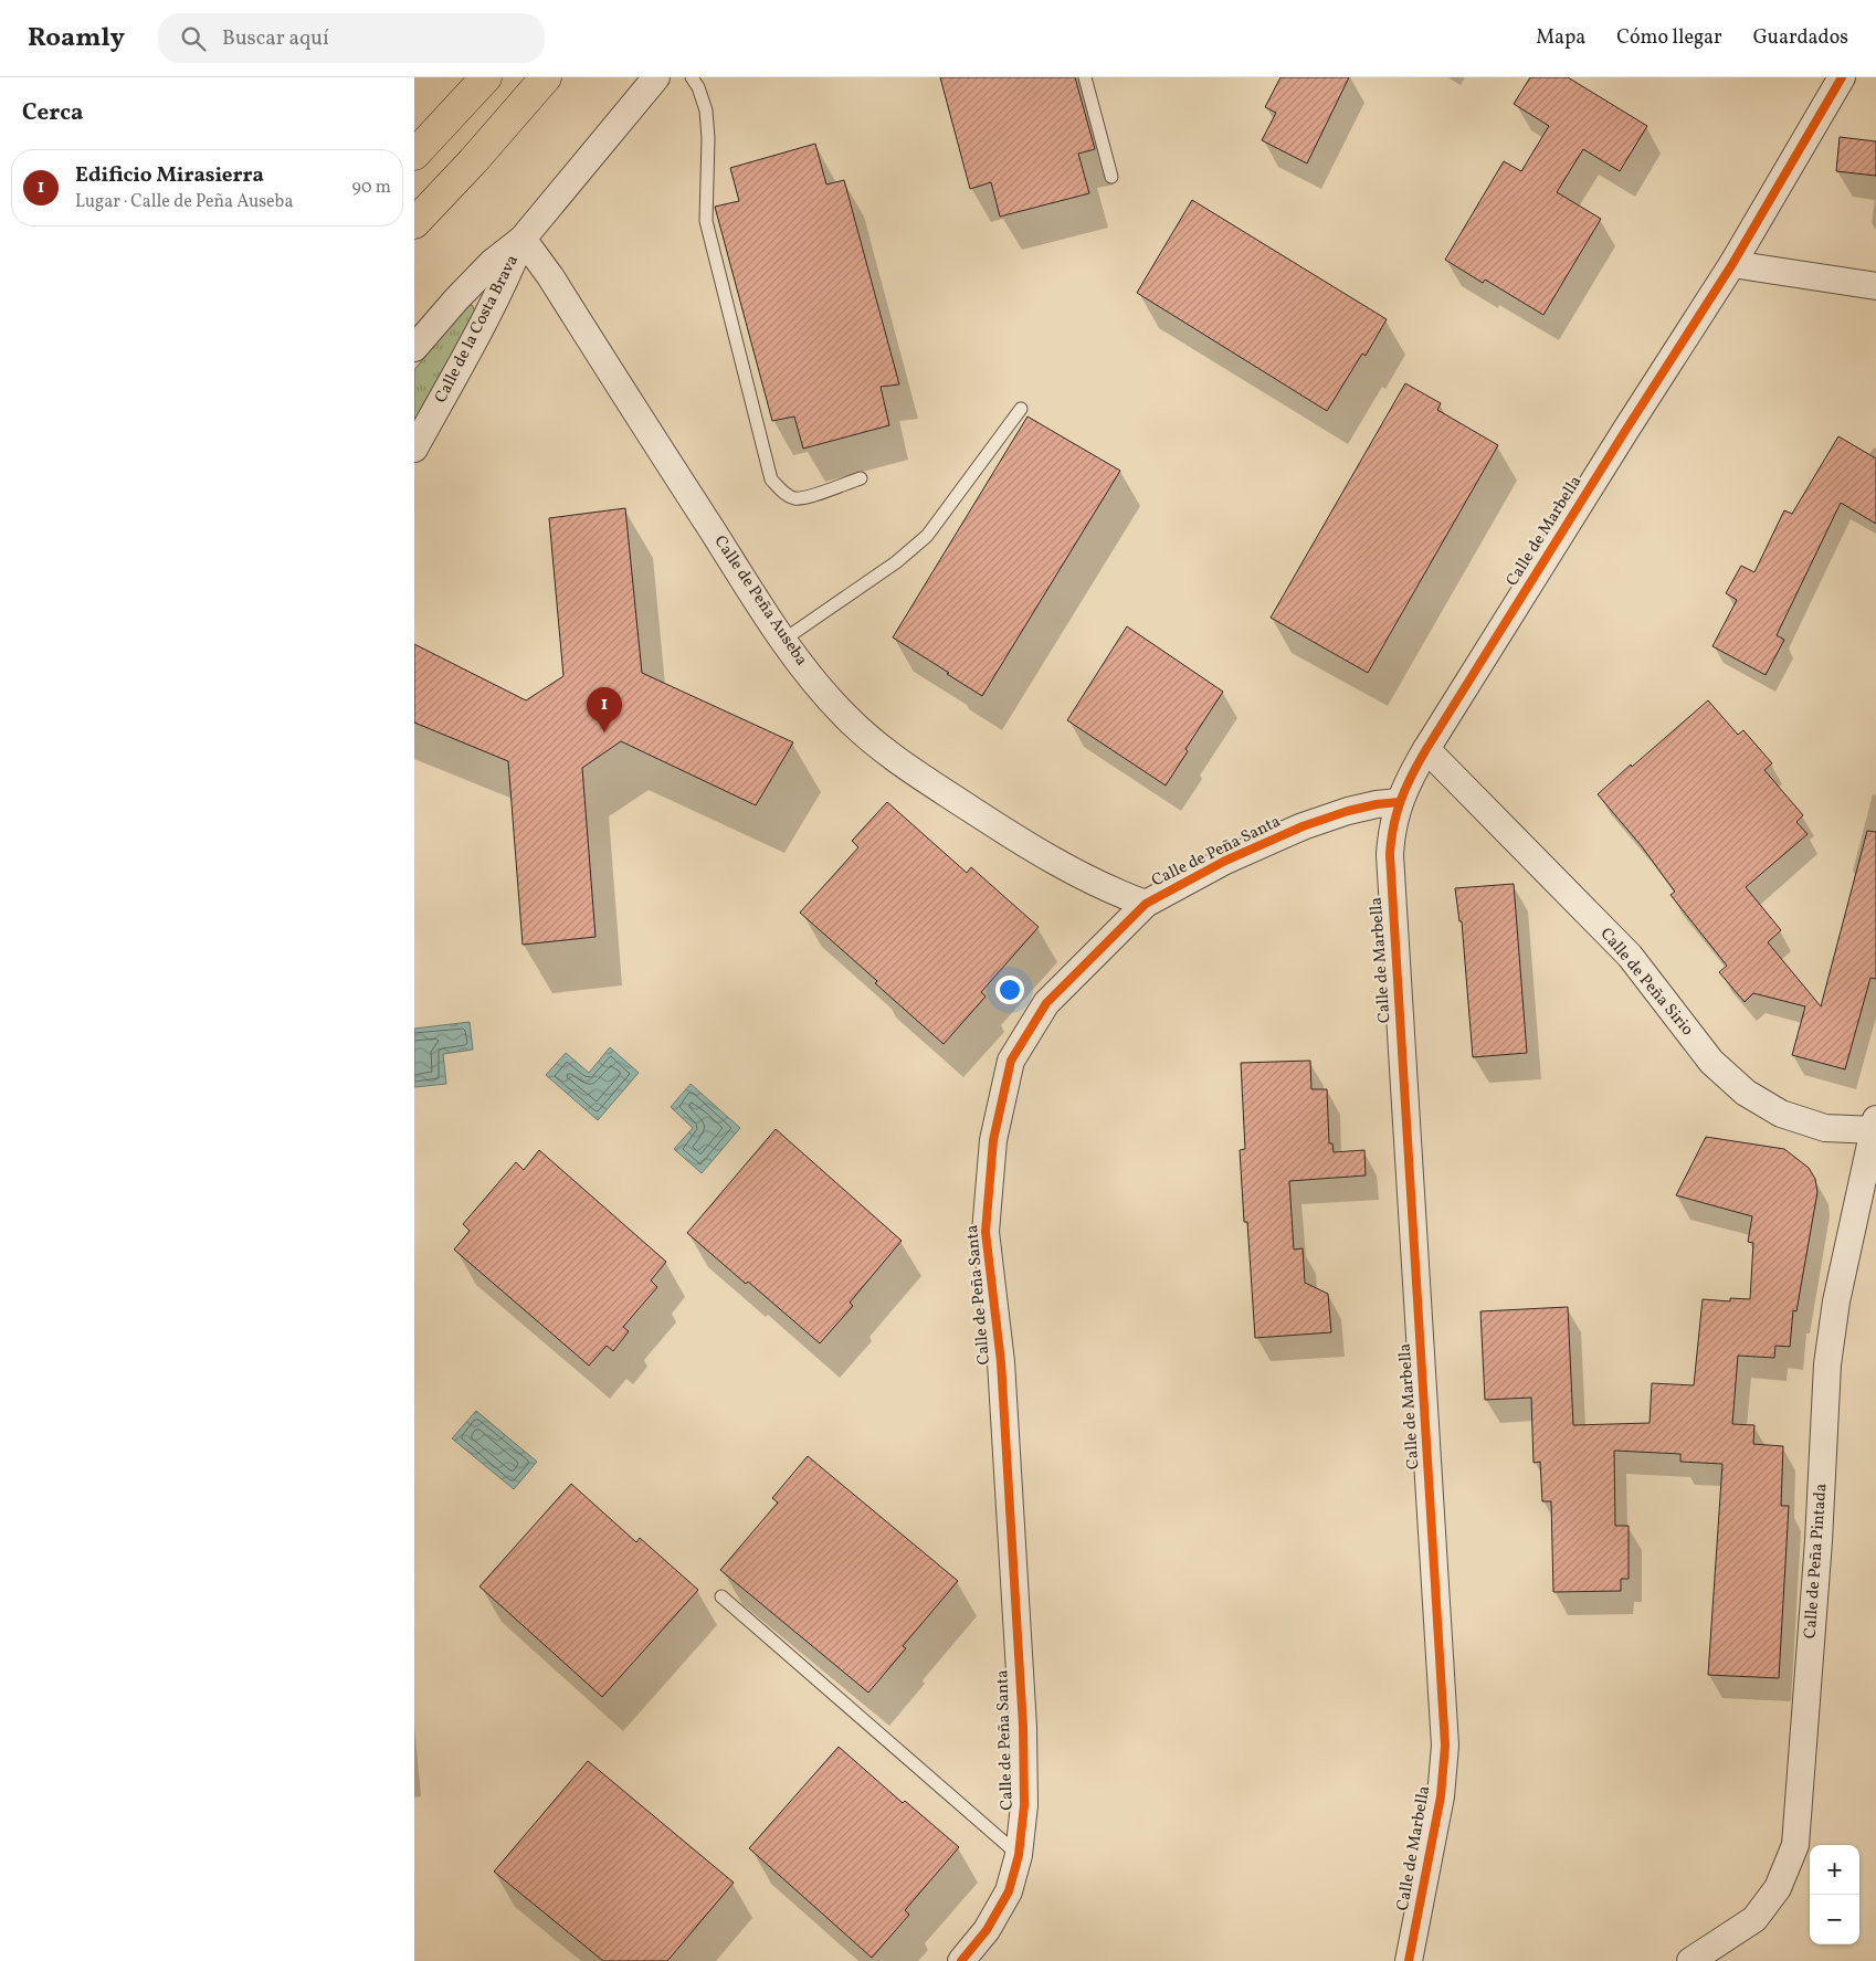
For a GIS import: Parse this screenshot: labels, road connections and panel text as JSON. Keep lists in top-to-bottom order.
{
  "streets": {
    "street": [
      "Calle de la Costa Brava",
      "Calle de Marbella",
      "Calle de Peña Auseba",
      "Calle de Peña Santa",
      "Calle de Peña Sirio",
      "Calle de Peña Pintada"
    ]
  },
  "crossings": [
    ["Calle de la Costa Brava", "Calle de Peña Auseba"],
    ["Calle de Marbella", "Calle de Peña Santa"],
    ["Calle de Marbella", "Calle de Peña Sirio"],
    ["Calle de Peña Auseba", "Calle de Peña Santa"],
    ["Calle de Peña Sirio", "Calle de Peña Pintada"]
  ],
  "page": {
    "header": "Roamly",
    "search": "Buscar aquí",
    "nav": ["Mapa", "Cómo llegar", "Guardados"],
    "heading": "Cerca",
    "list": [
      {
        "mark": "1",
        "name": "Edificio Mirasierra",
        "note": "Lugar · Calle de Peña Auseba",
        "value": "90 m"
      }
    ],
    "pins": "1",
    "map_buttons": ["+", "−"]
  }
}
